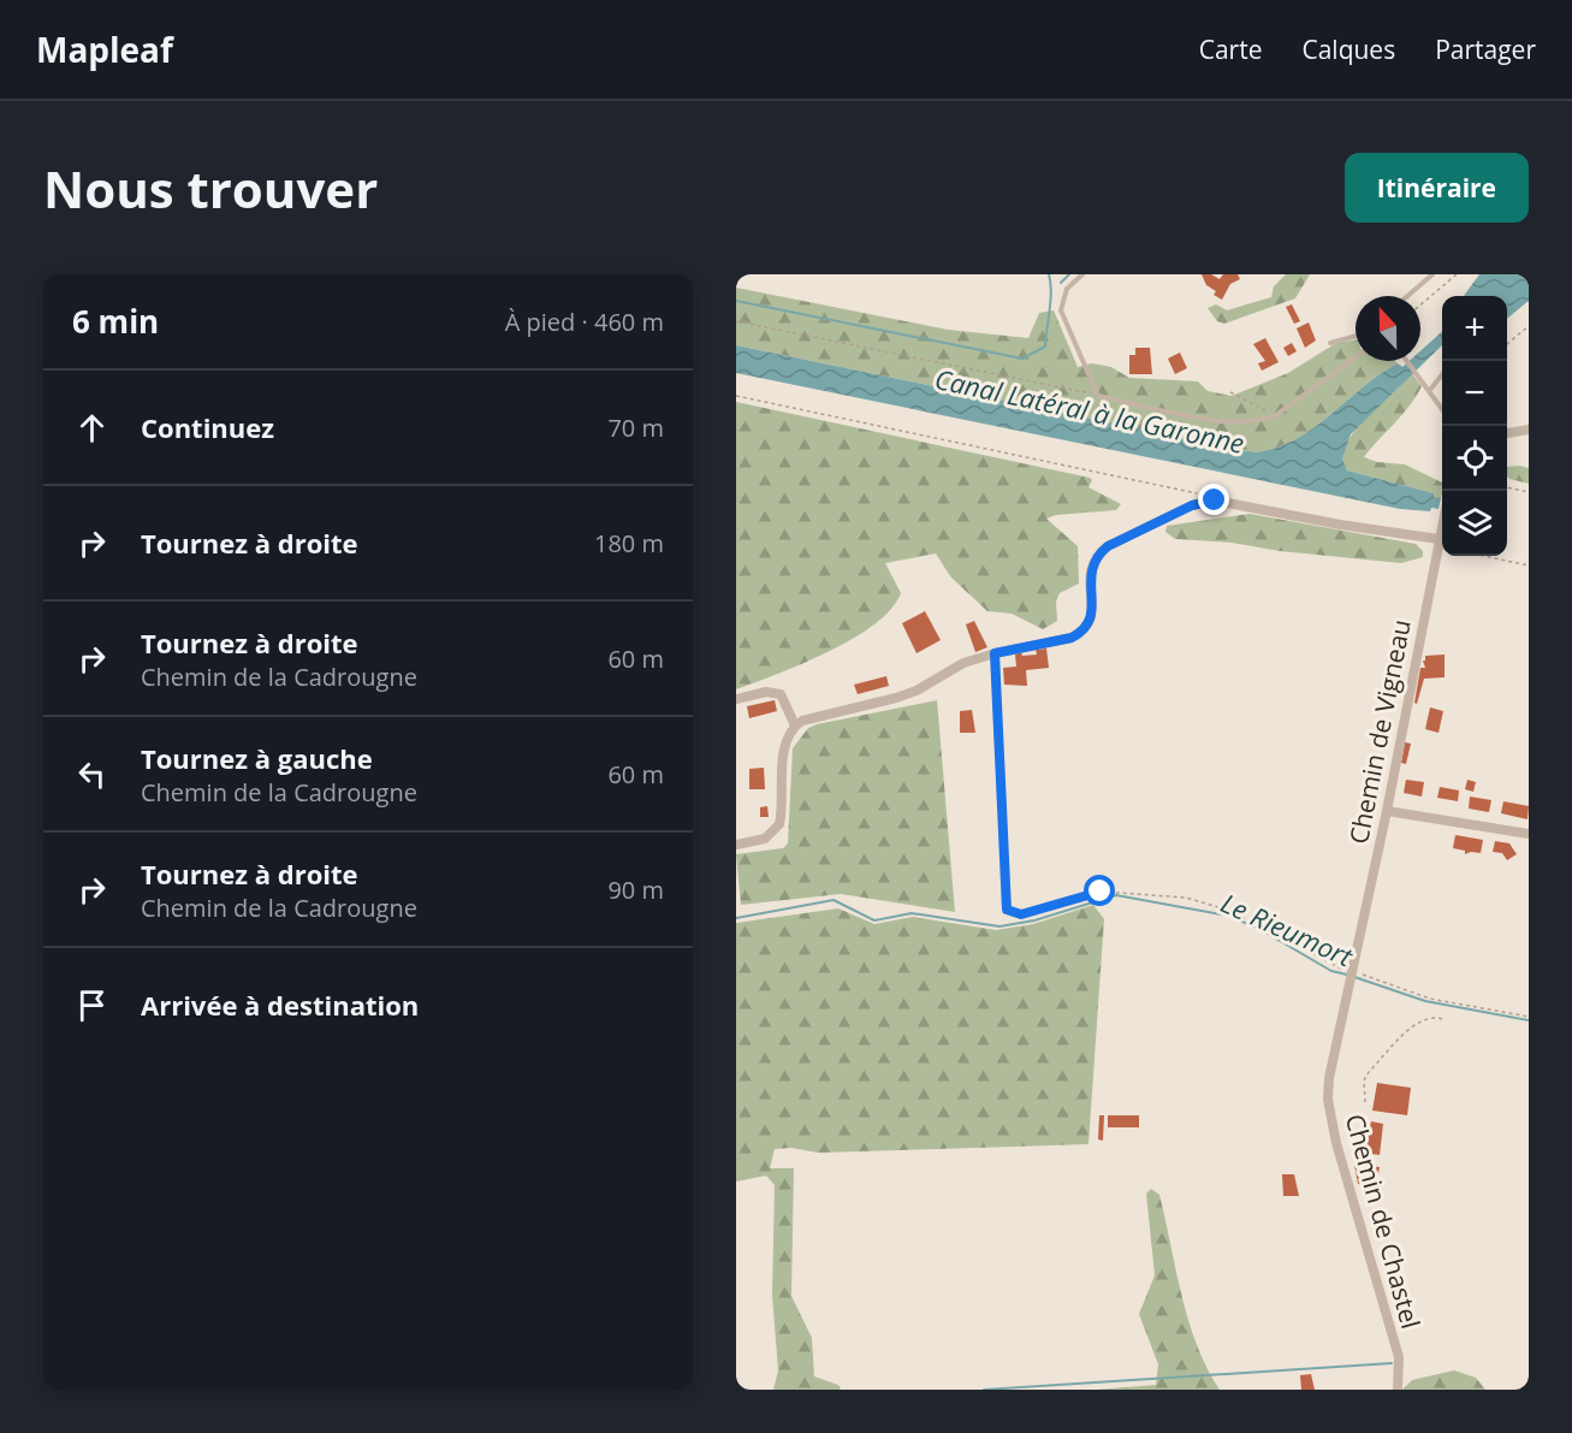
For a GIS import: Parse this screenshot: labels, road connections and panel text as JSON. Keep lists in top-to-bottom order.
{
  "streets": {
    "street": ["Chemin de Vigneau", "Chemin de Chastel"]
  },
  "crossings": [
    ["Chemin de Vigneau", "Chemin de Chastel"]
  ],
  "water": ["Canal Latéral à la Garonne", "Le Rieumort"],
  "north": "top",
  "page": {
    "header": "Mapleaf",
    "nav": ["Carte", "Calques", "Partager"],
    "buttons": "Itinéraire",
    "title": "Nous trouver",
    "heading": ["6 min", "À pied · 460 m"],
    "map_buttons": ["+", "−"],
    "list": [
      ["Continuez", "70 m"],
      ["Tournez à droite", "180 m"],
      ["Tournez à droite", "Chemin de la Cadrougne", "60 m"],
      ["Tournez à gauche", "Chemin de la Cadrougne", "60 m"],
      ["Tournez à droite", "Chemin de la Cadrougne", "90 m"],
      "Arrivée à destination"
    ]
  }
}
